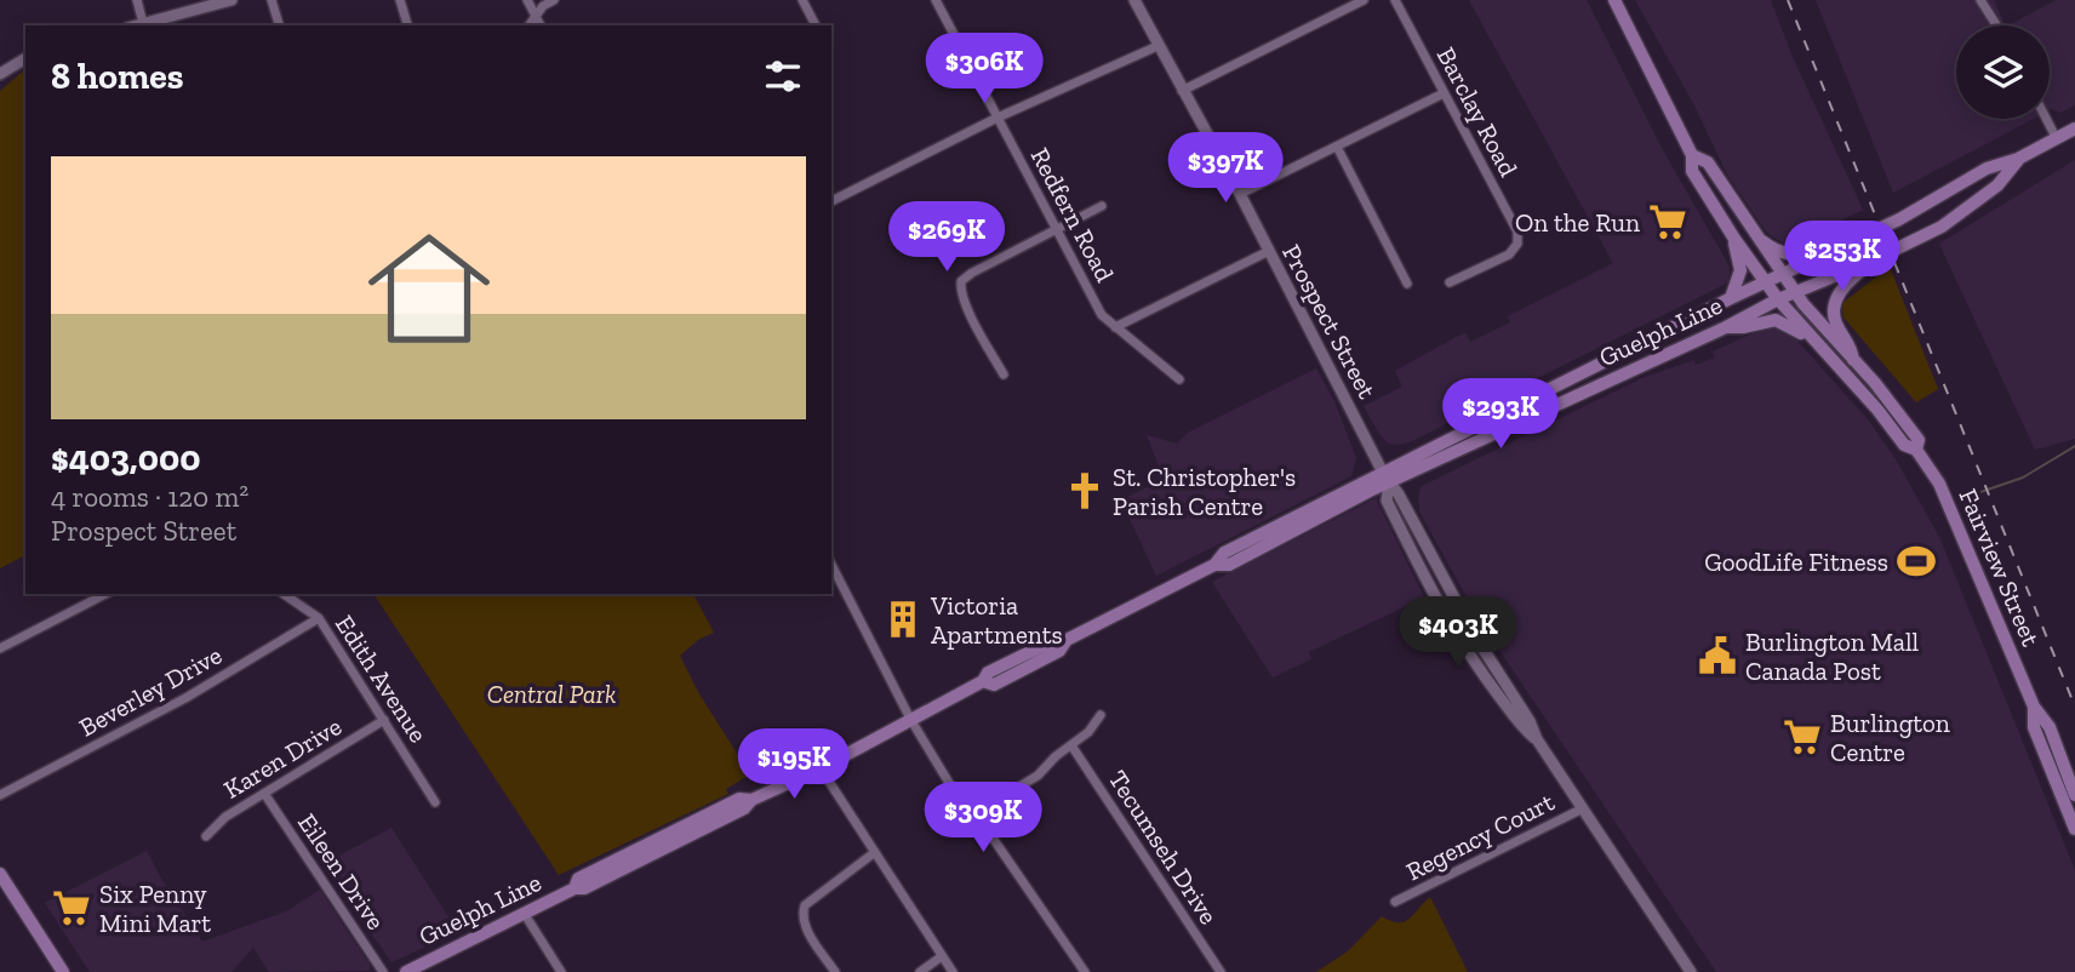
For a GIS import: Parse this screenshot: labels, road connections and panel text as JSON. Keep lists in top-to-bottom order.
{
  "streets": {
    "main road": ["Guelph Line", "Fairview Street"],
    "street": [
      "Barclay Road",
      "Redfern Road",
      "Prospect Street",
      "Edith Avenue",
      "Beverley Drive",
      "Karen Drive",
      "Regency Court",
      "Tecumseh Drive",
      "Eileen Drive"
    ]
  },
  "crossings": [
    ["Prospect Street", "Guelph Line"],
    ["Prospect Street", "Regency Court"],
    ["Guelph Line", "Fairview Street"],
    ["Edith Avenue", "Beverley Drive"],
    ["Edith Avenue", "Karen Drive"],
    ["Karen Drive", "Eileen Drive"]
  ],
  "parks": ["Central Park"],
  "places": {
    "supermarket": ["On the Run", "Burlington Centre", "Six Penny Mini Mart"],
    "church": ["St. Christopher's Parish Centre"],
    "sports": ["GoodLife Fitness"],
    "building": ["Victoria Apartments"],
    "public building": ["Burlington Mall Canada Post"]
  },
  "page": {
    "heading": "8 homes",
    "price": [
      "$306K",
      "$397K",
      "$269K",
      "$253K",
      "$293K",
      "$403K",
      "$195K",
      "$309K"
    ],
    "list": [
      {
        "name": "$403,000",
        "note": "4 rooms · 120 m² · Prospect Street"
      }
    ]
  }
}
